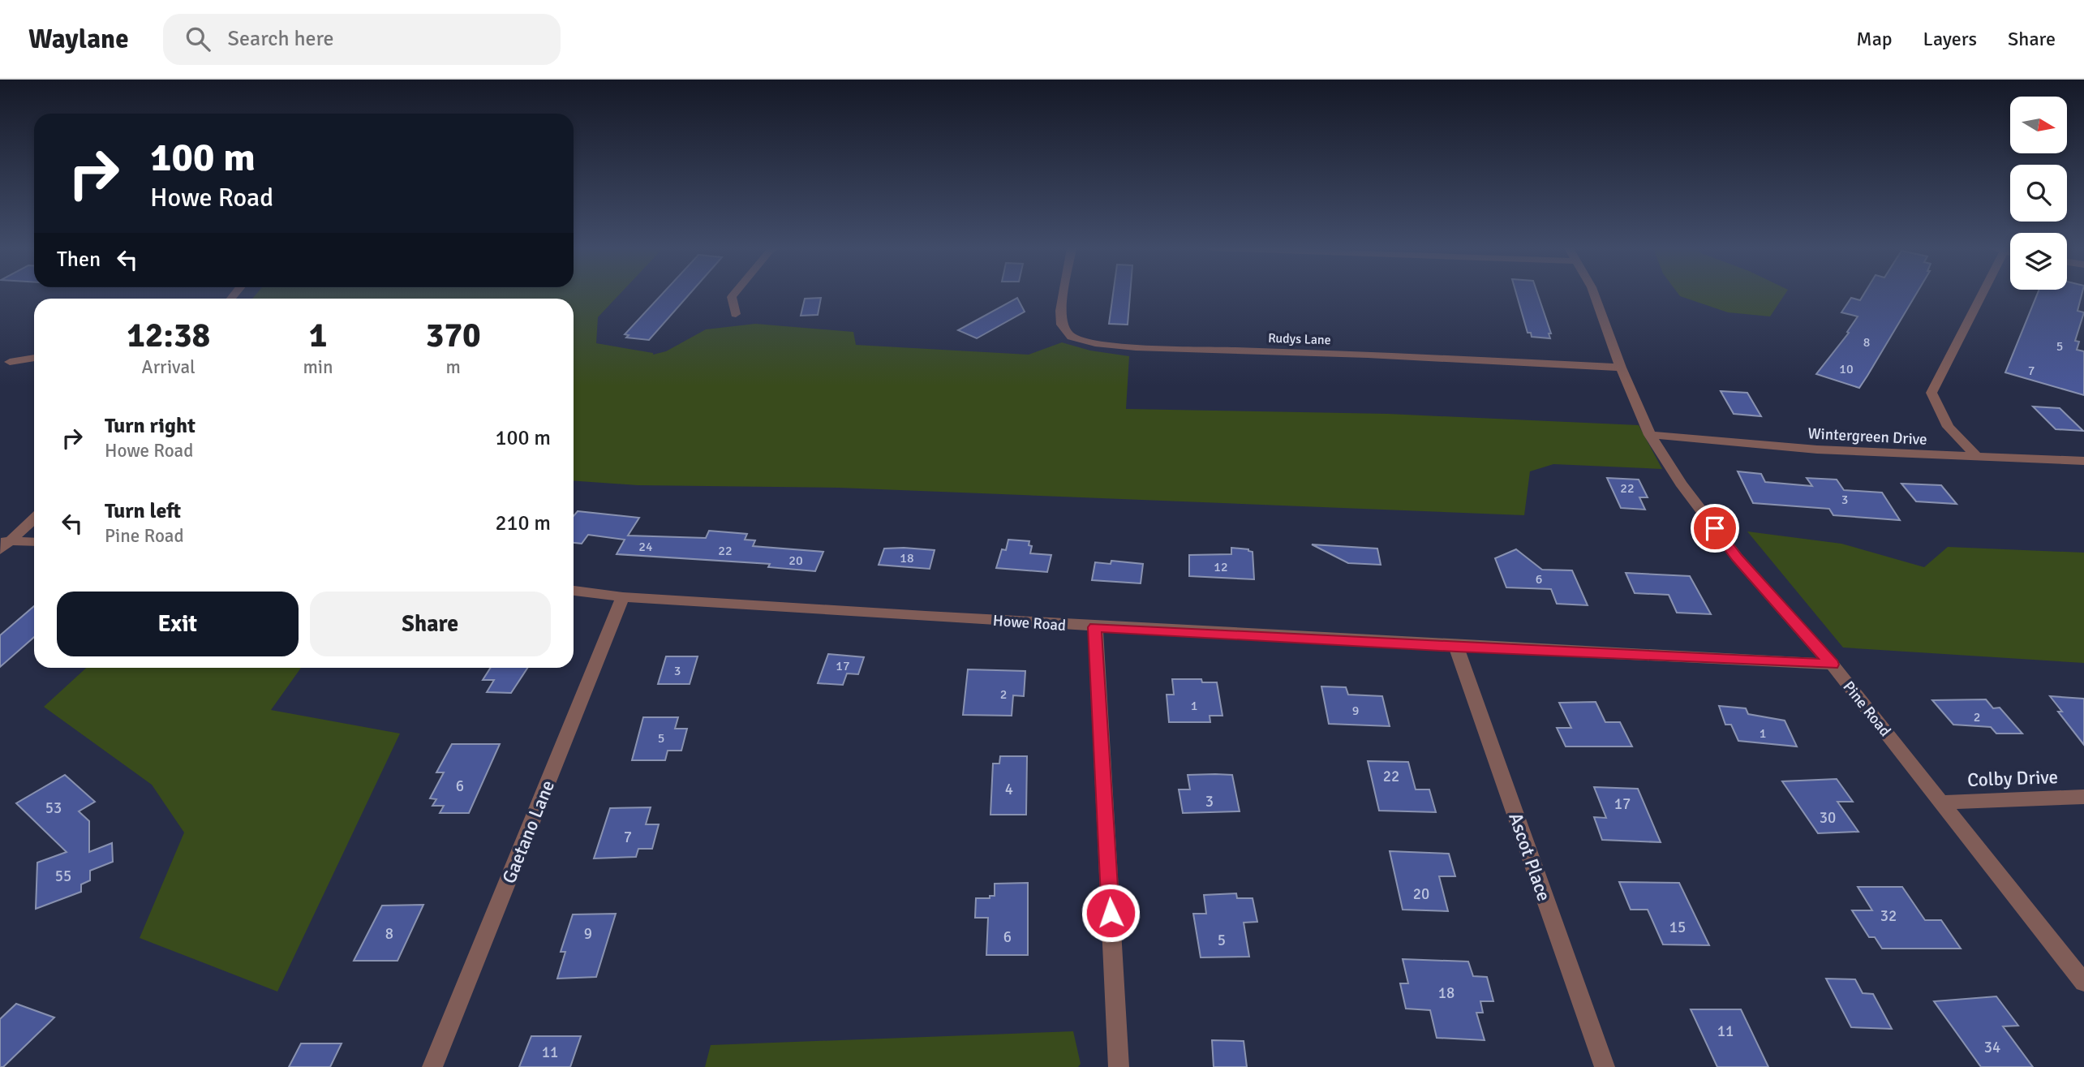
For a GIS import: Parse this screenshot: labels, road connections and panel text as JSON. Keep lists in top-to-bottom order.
{
  "streets": {
    "street": [
      "Rudys Lane",
      "Wintergreen Drive",
      "Howe Road",
      "Pine Road",
      "Colby Drive",
      "Gaetano Lane",
      "Ascot Place"
    ]
  },
  "crossings": [
    ["Rudys Lane", "Pine Road"],
    ["Wintergreen Drive", "Pine Road"],
    ["Howe Road", "Pine Road"],
    ["Howe Road", "Gaetano Lane"],
    ["Howe Road", "Ascot Place"],
    ["Pine Road", "Colby Drive"]
  ],
  "house_numbers": [
    "8",
    "5",
    "10",
    "7",
    "22",
    "3",
    "24",
    "22",
    "18",
    "20",
    "12",
    "6",
    "17",
    "3",
    "2",
    "1",
    "9",
    "2",
    "1",
    "5",
    "22",
    "6",
    "4",
    "3",
    "17",
    "53",
    "30",
    "7",
    "55",
    "20",
    "32",
    "15",
    "8",
    "9",
    "6",
    "5",
    "18",
    "11",
    "34",
    "11"
  ],
  "north": "right",
  "page": {
    "header": "Waylane",
    "search": "Search here",
    "nav": ["Map", "Layers", "Share"],
    "turn": ["100 m", "Howe Road"],
    "then": "Then",
    "eta": [
      "12:38",
      "Arrival",
      "1",
      "min",
      "370",
      "m"
    ],
    "list": [
      {
        "name": "Turn right",
        "note": "Howe Road",
        "value": "100 m"
      },
      {
        "name": "Turn left",
        "note": "Pine Road",
        "value": "210 m"
      }
    ],
    "buttons": ["Exit", "Share"]
  }
}
